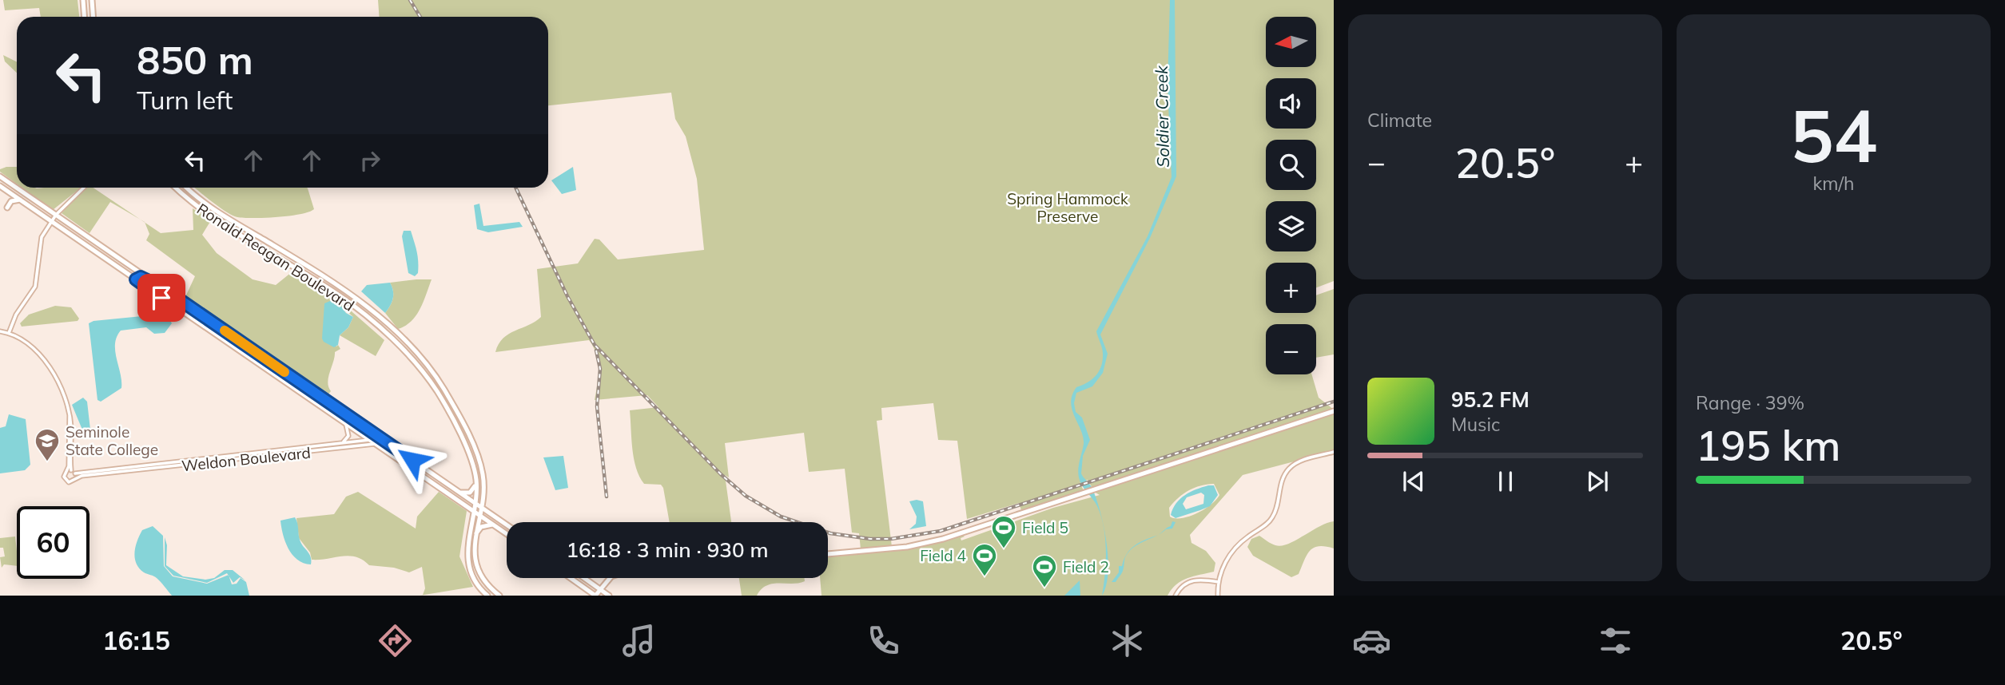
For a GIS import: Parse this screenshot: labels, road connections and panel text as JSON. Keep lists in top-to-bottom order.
{
  "streets": {
    "main road": ["Ronald Reagan Boulevard"],
    "street": ["Weldon Boulevard"]
  },
  "water": ["Soldier Creek"],
  "parks": ["Spring Hammock Preserve"],
  "places": {
    "school or university": ["Seminole State College"],
    "sports": ["Field 5", "Field 4", "Field 2"]
  },
  "north": "left",
  "page": {
    "tile": [
      "Climate",
      ["54", "km/h"],
      ["Range · 39%", "195 km"]
    ],
    "map_buttons": ["+", "−"],
    "turn": ["850 m", "Turn left"],
    "heat": ["−", "20.5°", "+"],
    "song": ["95.2 FM", "Music"],
    "limit": "60",
    "trip": "16:18 · 3 min · 930 m",
    "tabs": ["16:15", "20.5°"]
  }
}
